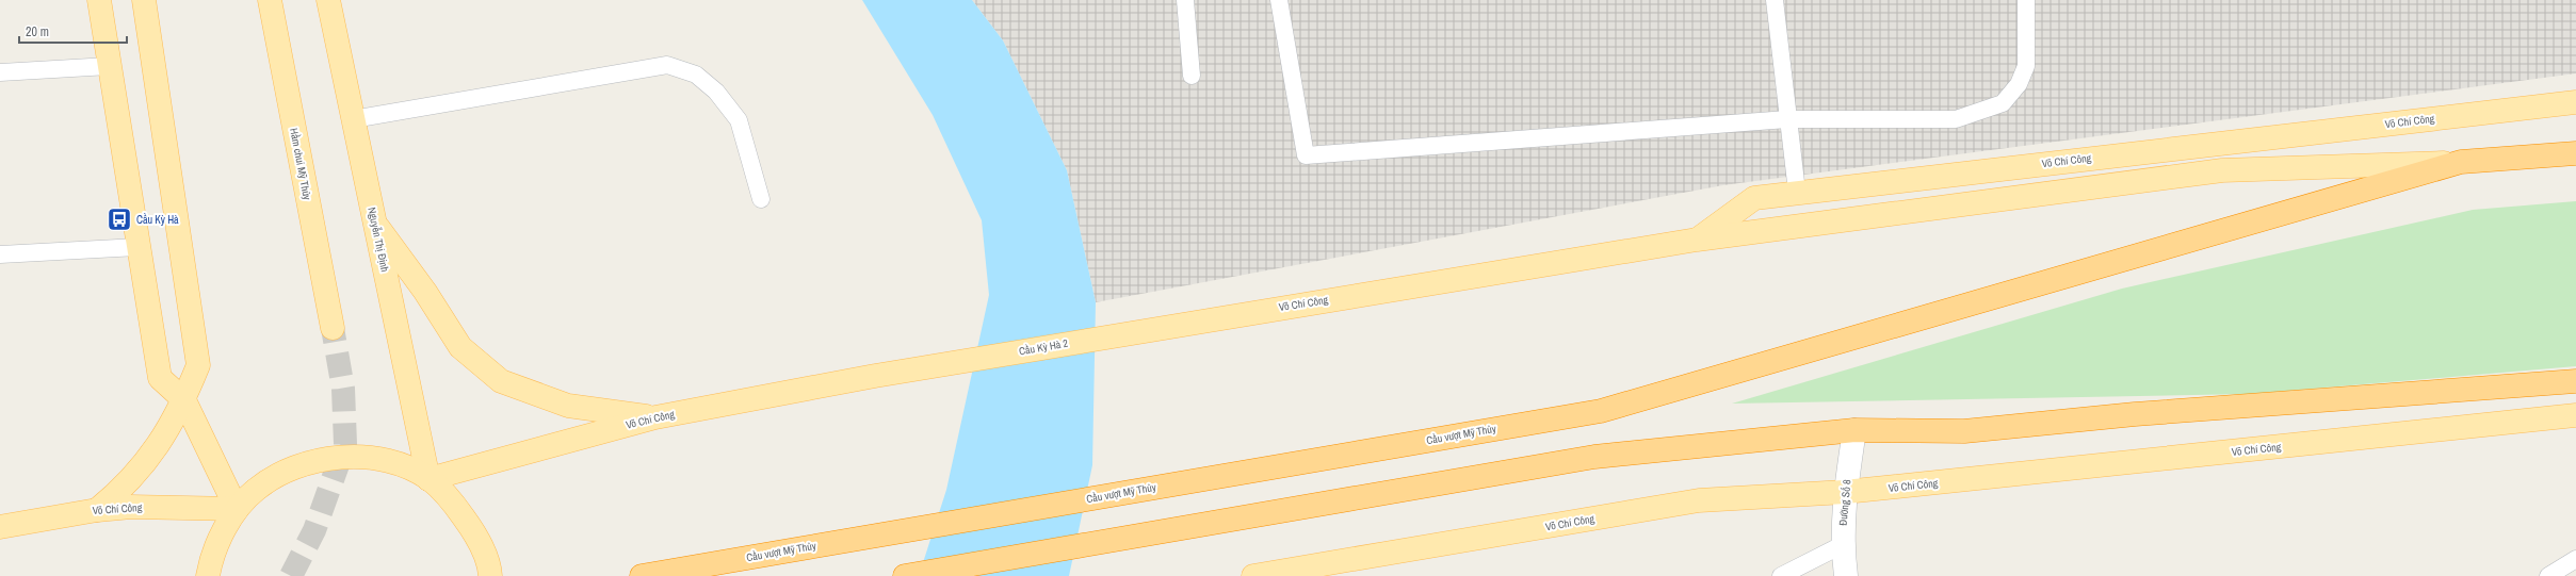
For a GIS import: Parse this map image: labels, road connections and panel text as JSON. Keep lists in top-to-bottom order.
{
  "streets": {
    "highway": ["Võ Chí Công", "Cầu vượt Mỹ Thủy"],
    "main road": ["Hầm chui Mỹ Thủy", "Nguyễn Thị Định", "Cầu Kỳ Hà 2"],
    "street": ["Đường Số 8"]
  },
  "crossings": [
    ["Võ Chí Công", "Nguyễn Thị Định"],
    ["Võ Chí Công", "Cầu Kỳ Hà 2"],
    ["Võ Chí Công", "Cầu vượt Mỹ Thủy"],
    ["Võ Chí Công", "Đường Số 8"]
  ],
  "places": {
    "bus stop": ["Cầu Kỳ Hà"]
  },
  "scale_bar": "20 m"
}
